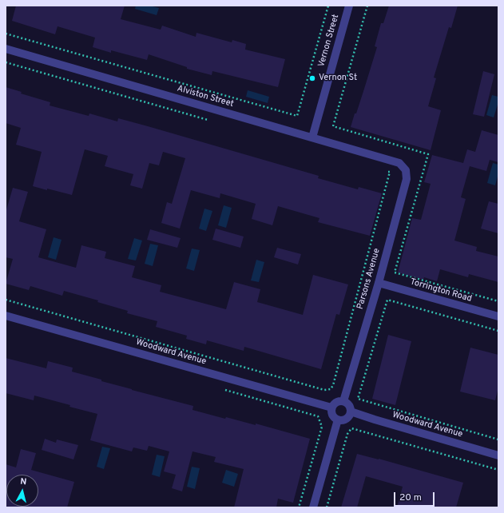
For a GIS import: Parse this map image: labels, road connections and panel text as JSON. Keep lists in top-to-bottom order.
{
  "streets": {
    "street": [
      "Vernon Street",
      "Alviston Street",
      "Parsons Avenue",
      "Torrington Road",
      "Woodward Avenue"
    ]
  },
  "crossings": [
    ["Vernon Street", "Alviston Street"],
    ["Alviston Street", "Parsons Avenue"],
    ["Parsons Avenue", "Torrington Road"],
    ["Parsons Avenue", "Woodward Avenue"]
  ],
  "places": ["Vernon St"],
  "scale_bar": "20 m",
  "north": "top"
}
